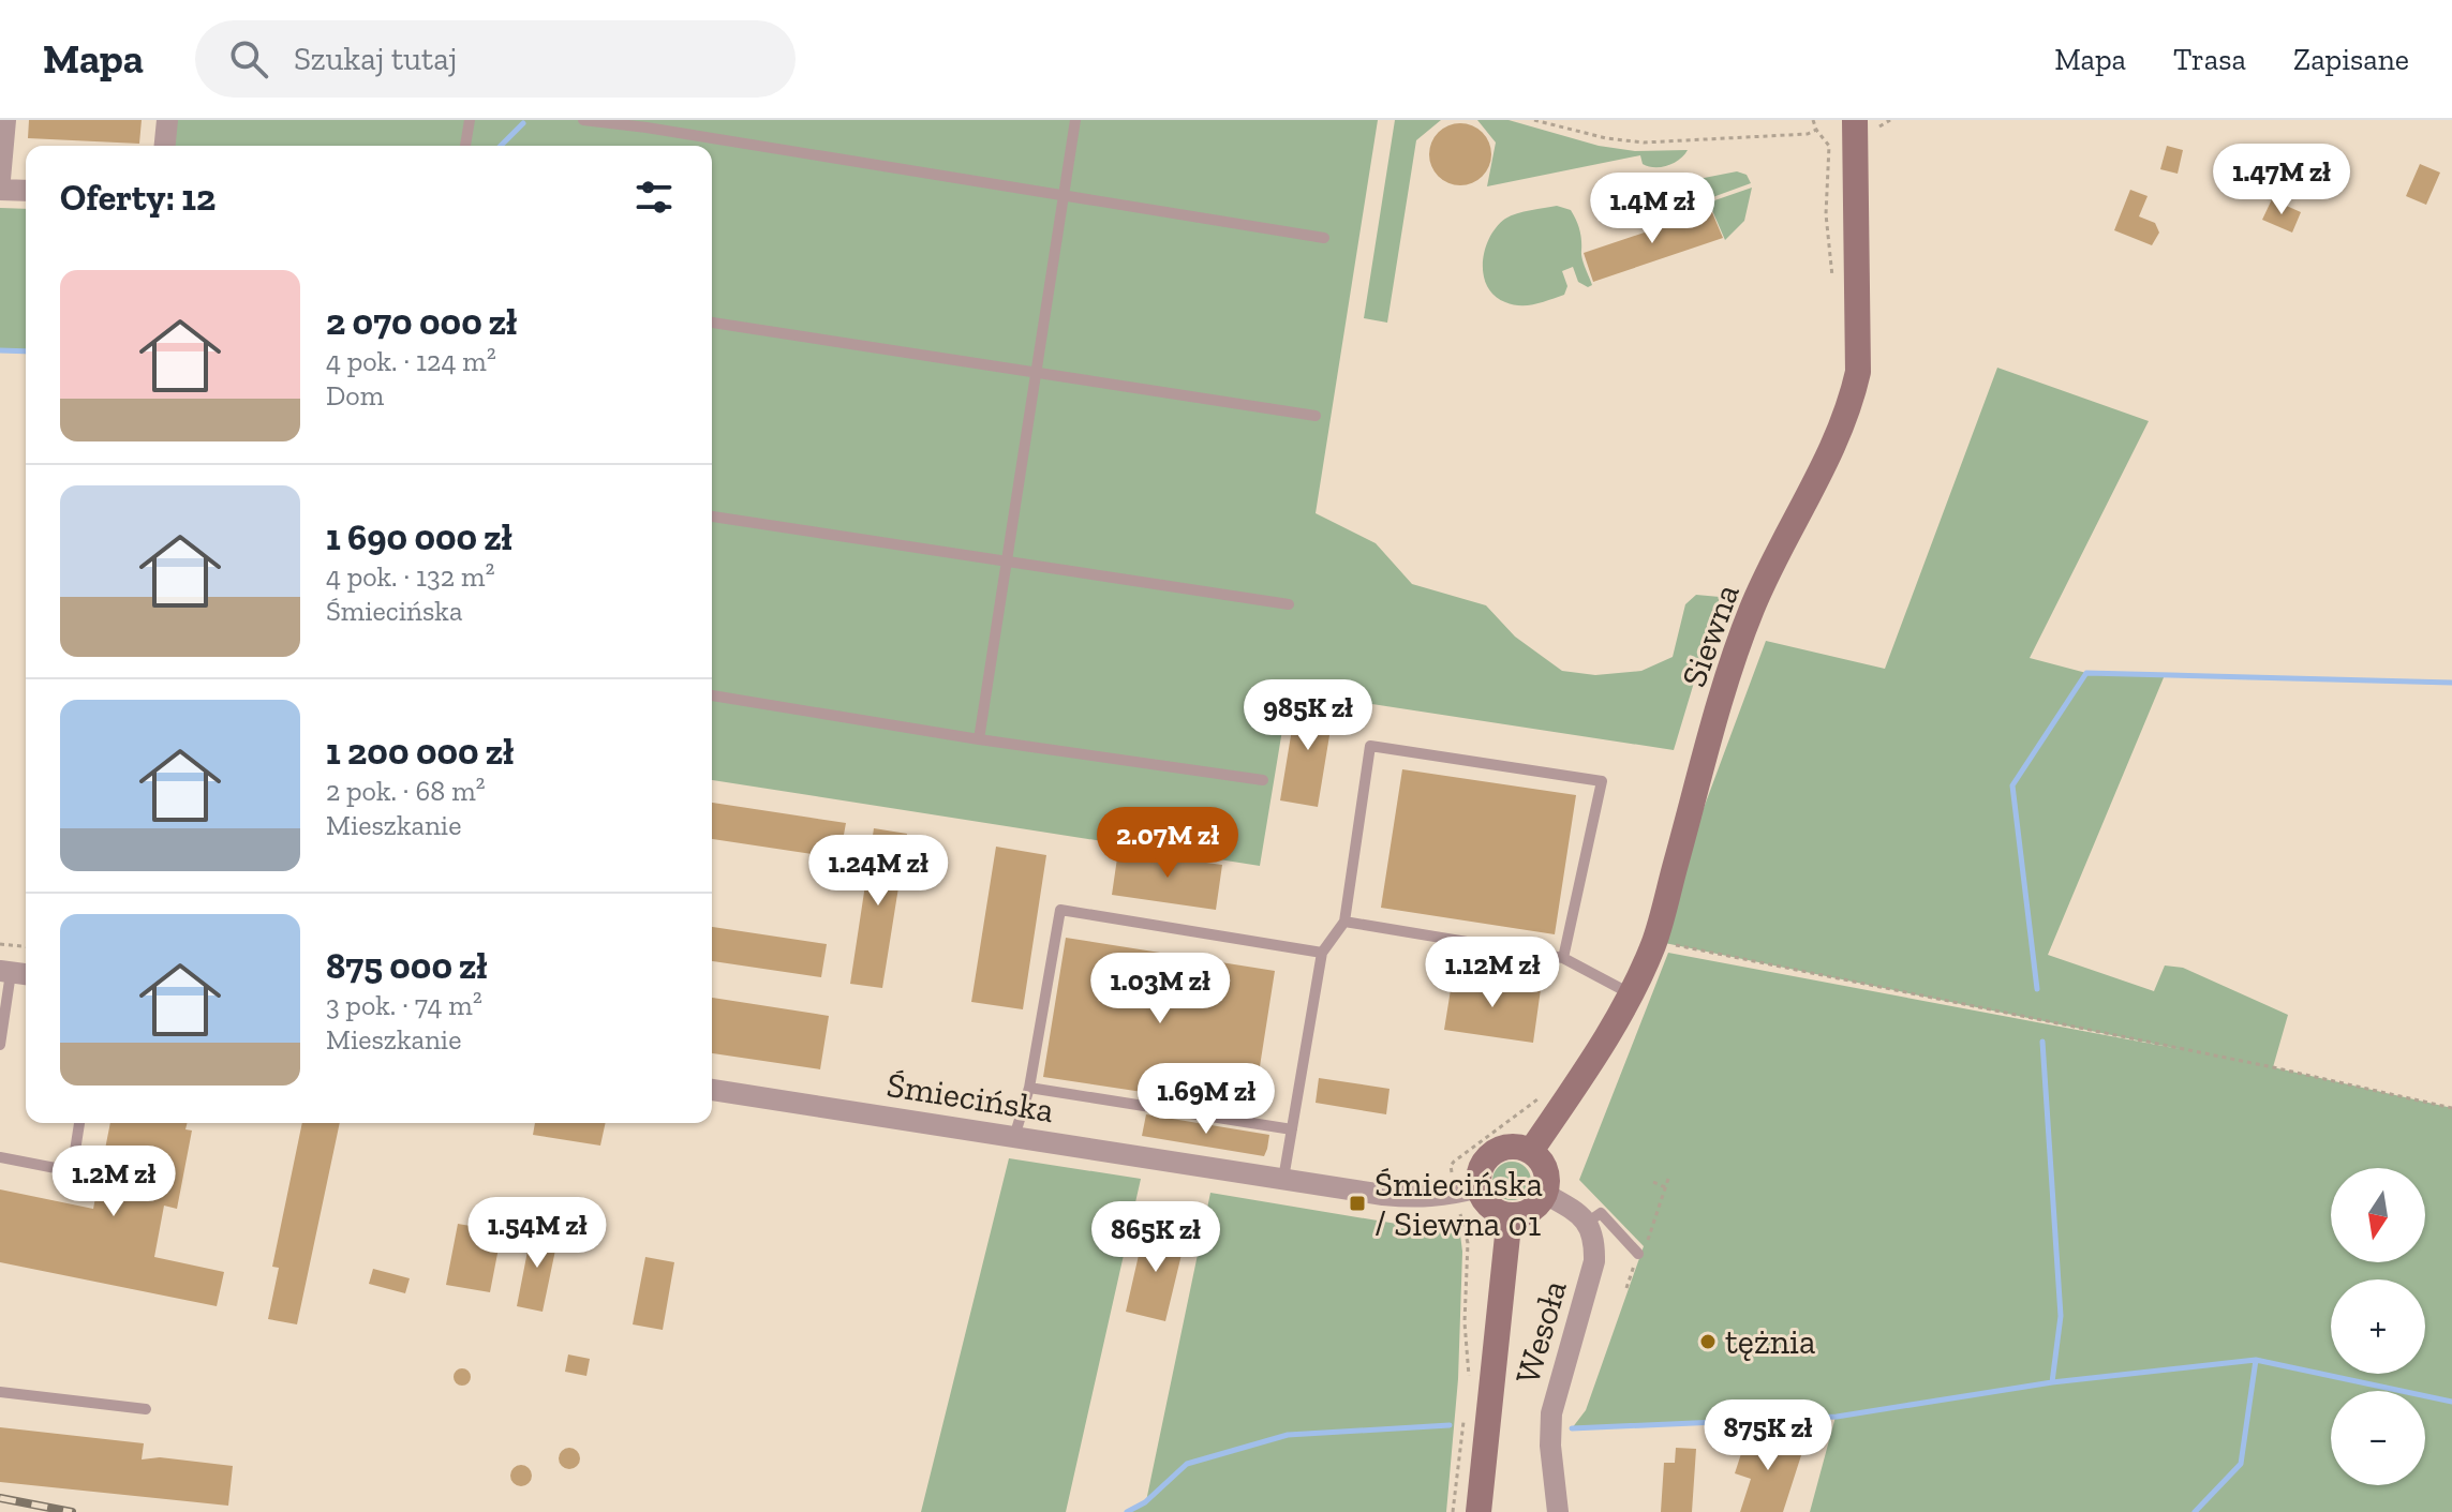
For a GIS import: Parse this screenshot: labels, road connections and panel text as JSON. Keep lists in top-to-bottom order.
{
  "streets": {
    "main road": ["Siewna"],
    "street": ["Śmiecińska", "Wesoła"]
  },
  "crossings": [
    ["Siewna", "Śmiecińska"]
  ],
  "places": {
    "transit": ["Śmiecińska / Siewna 01"],
    "other": ["tężnia"]
  },
  "north": "bottom",
  "page": {
    "header": "Mapa",
    "search": "Szukaj tutaj",
    "nav": ["Mapa", "Trasa", "Zapisane"],
    "price": [
      "1.47M zł",
      "1.4M zł",
      "985K zł",
      "2.07M zł",
      "1.24M zł",
      "1.12M zł",
      "1.03M zł",
      "1.69M zł",
      "1.2M zł",
      "1.54M zł",
      "865K zł",
      "875K zł"
    ],
    "heading": "Oferty: 12",
    "list": [
      {
        "name": "2 070 000 zł",
        "note": "4 pok. · 124 m² · Dom"
      },
      {
        "name": "1 690 000 zł",
        "note": "4 pok. · 132 m² · Śmiecińska"
      },
      {
        "name": "1 200 000 zł",
        "note": "2 pok. · 68 m² · Mieszkanie"
      },
      {
        "name": "875 000 zł",
        "note": "3 pok. · 74 m² · Mieszkanie"
      }
    ],
    "map_buttons": ["+", "−"]
  }
}
